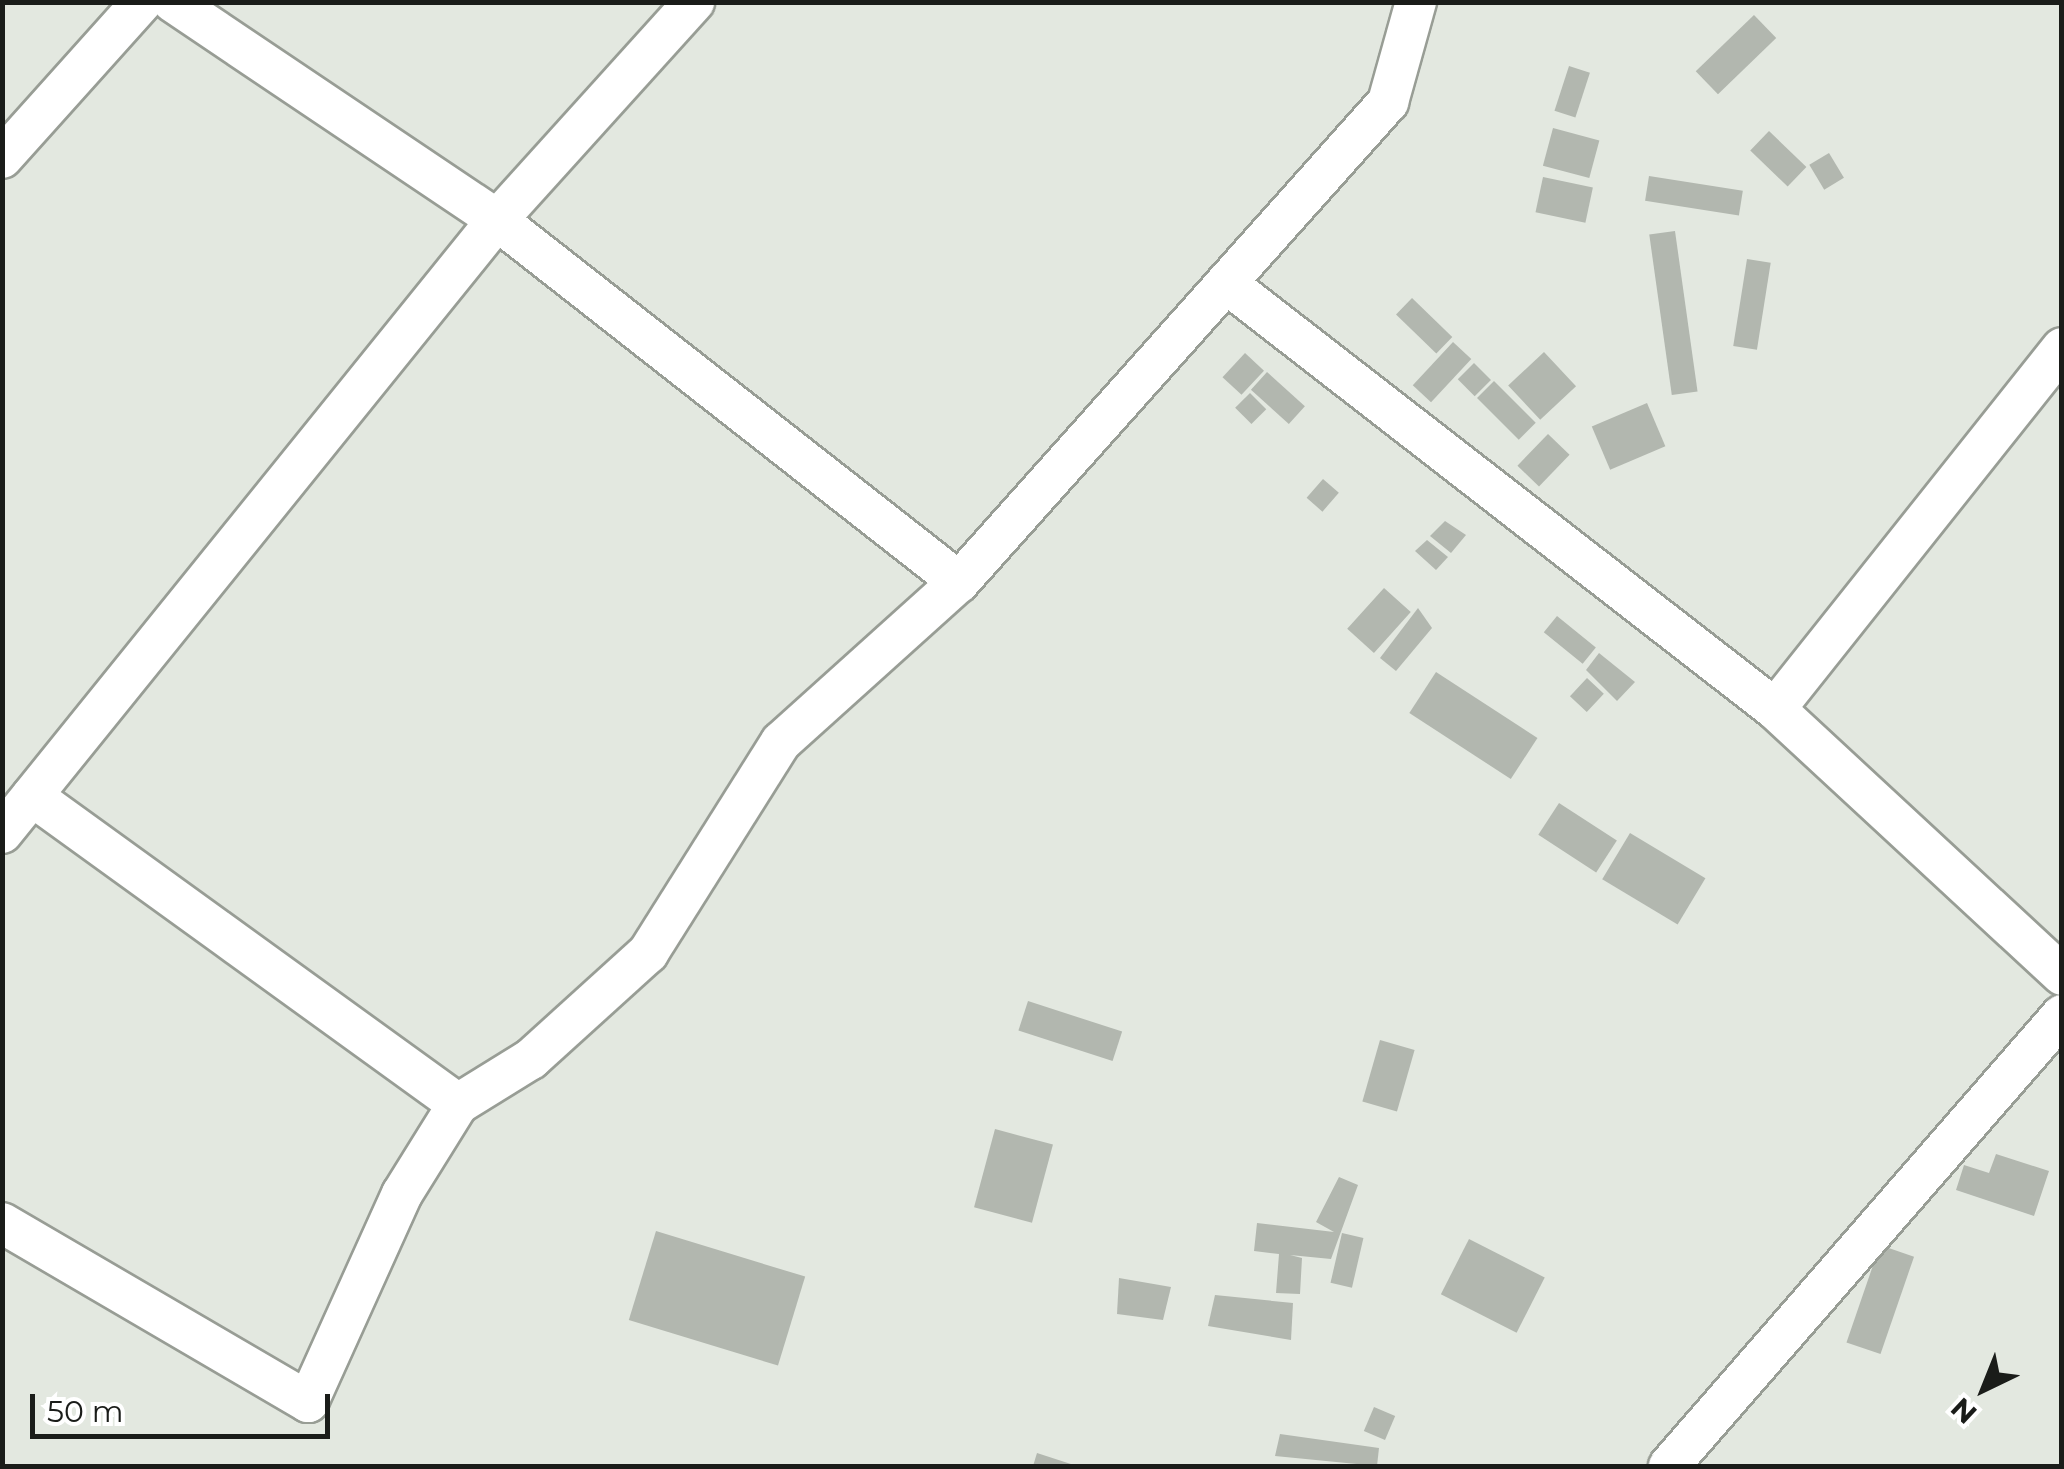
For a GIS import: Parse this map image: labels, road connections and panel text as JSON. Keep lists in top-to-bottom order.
{
  "scale_bar": "50 m",
  "north": "bottom left"
}
